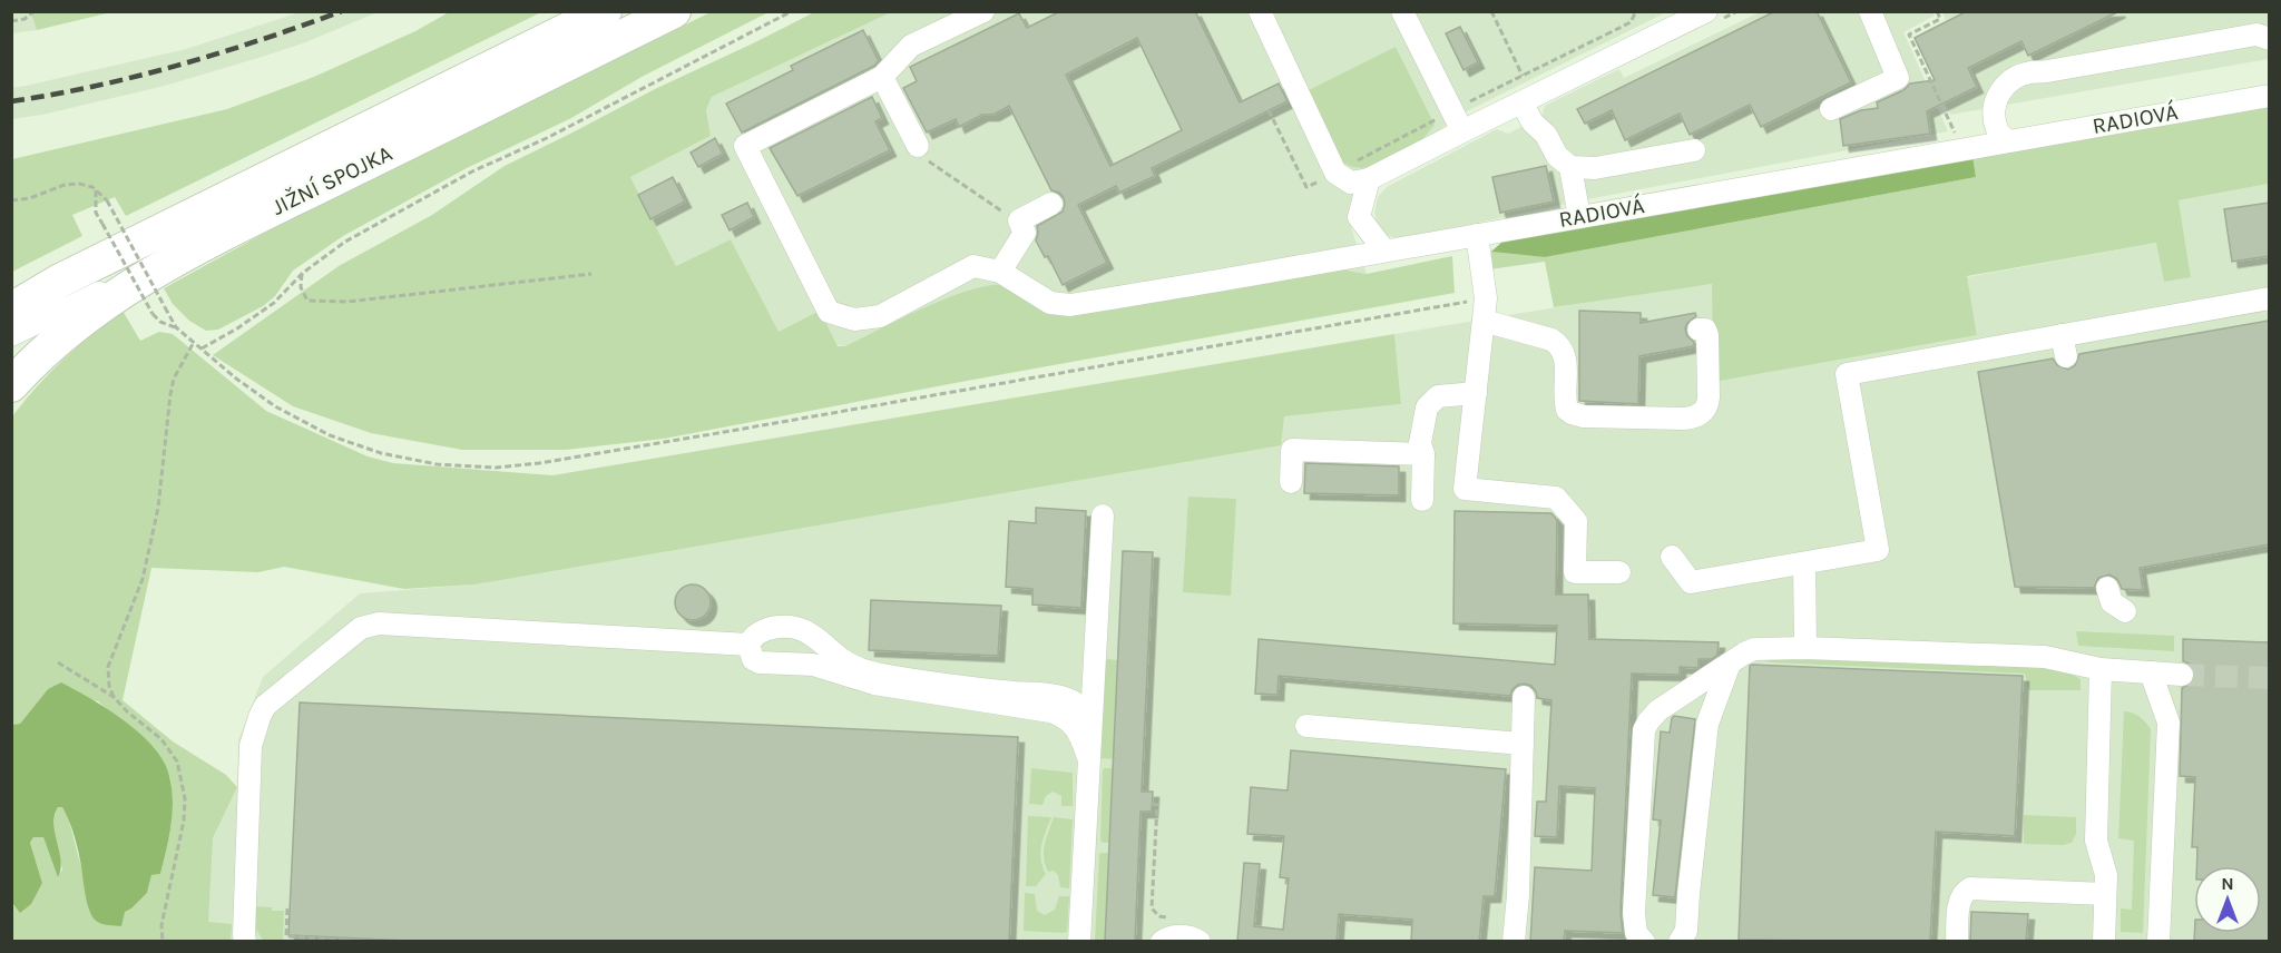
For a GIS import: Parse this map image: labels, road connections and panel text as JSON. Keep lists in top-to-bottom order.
{
  "streets": {
    "highway": ["JIŽNÍ SPOJKA"],
    "street": ["RADIOVÁ"]
  },
  "north": "top"
}
